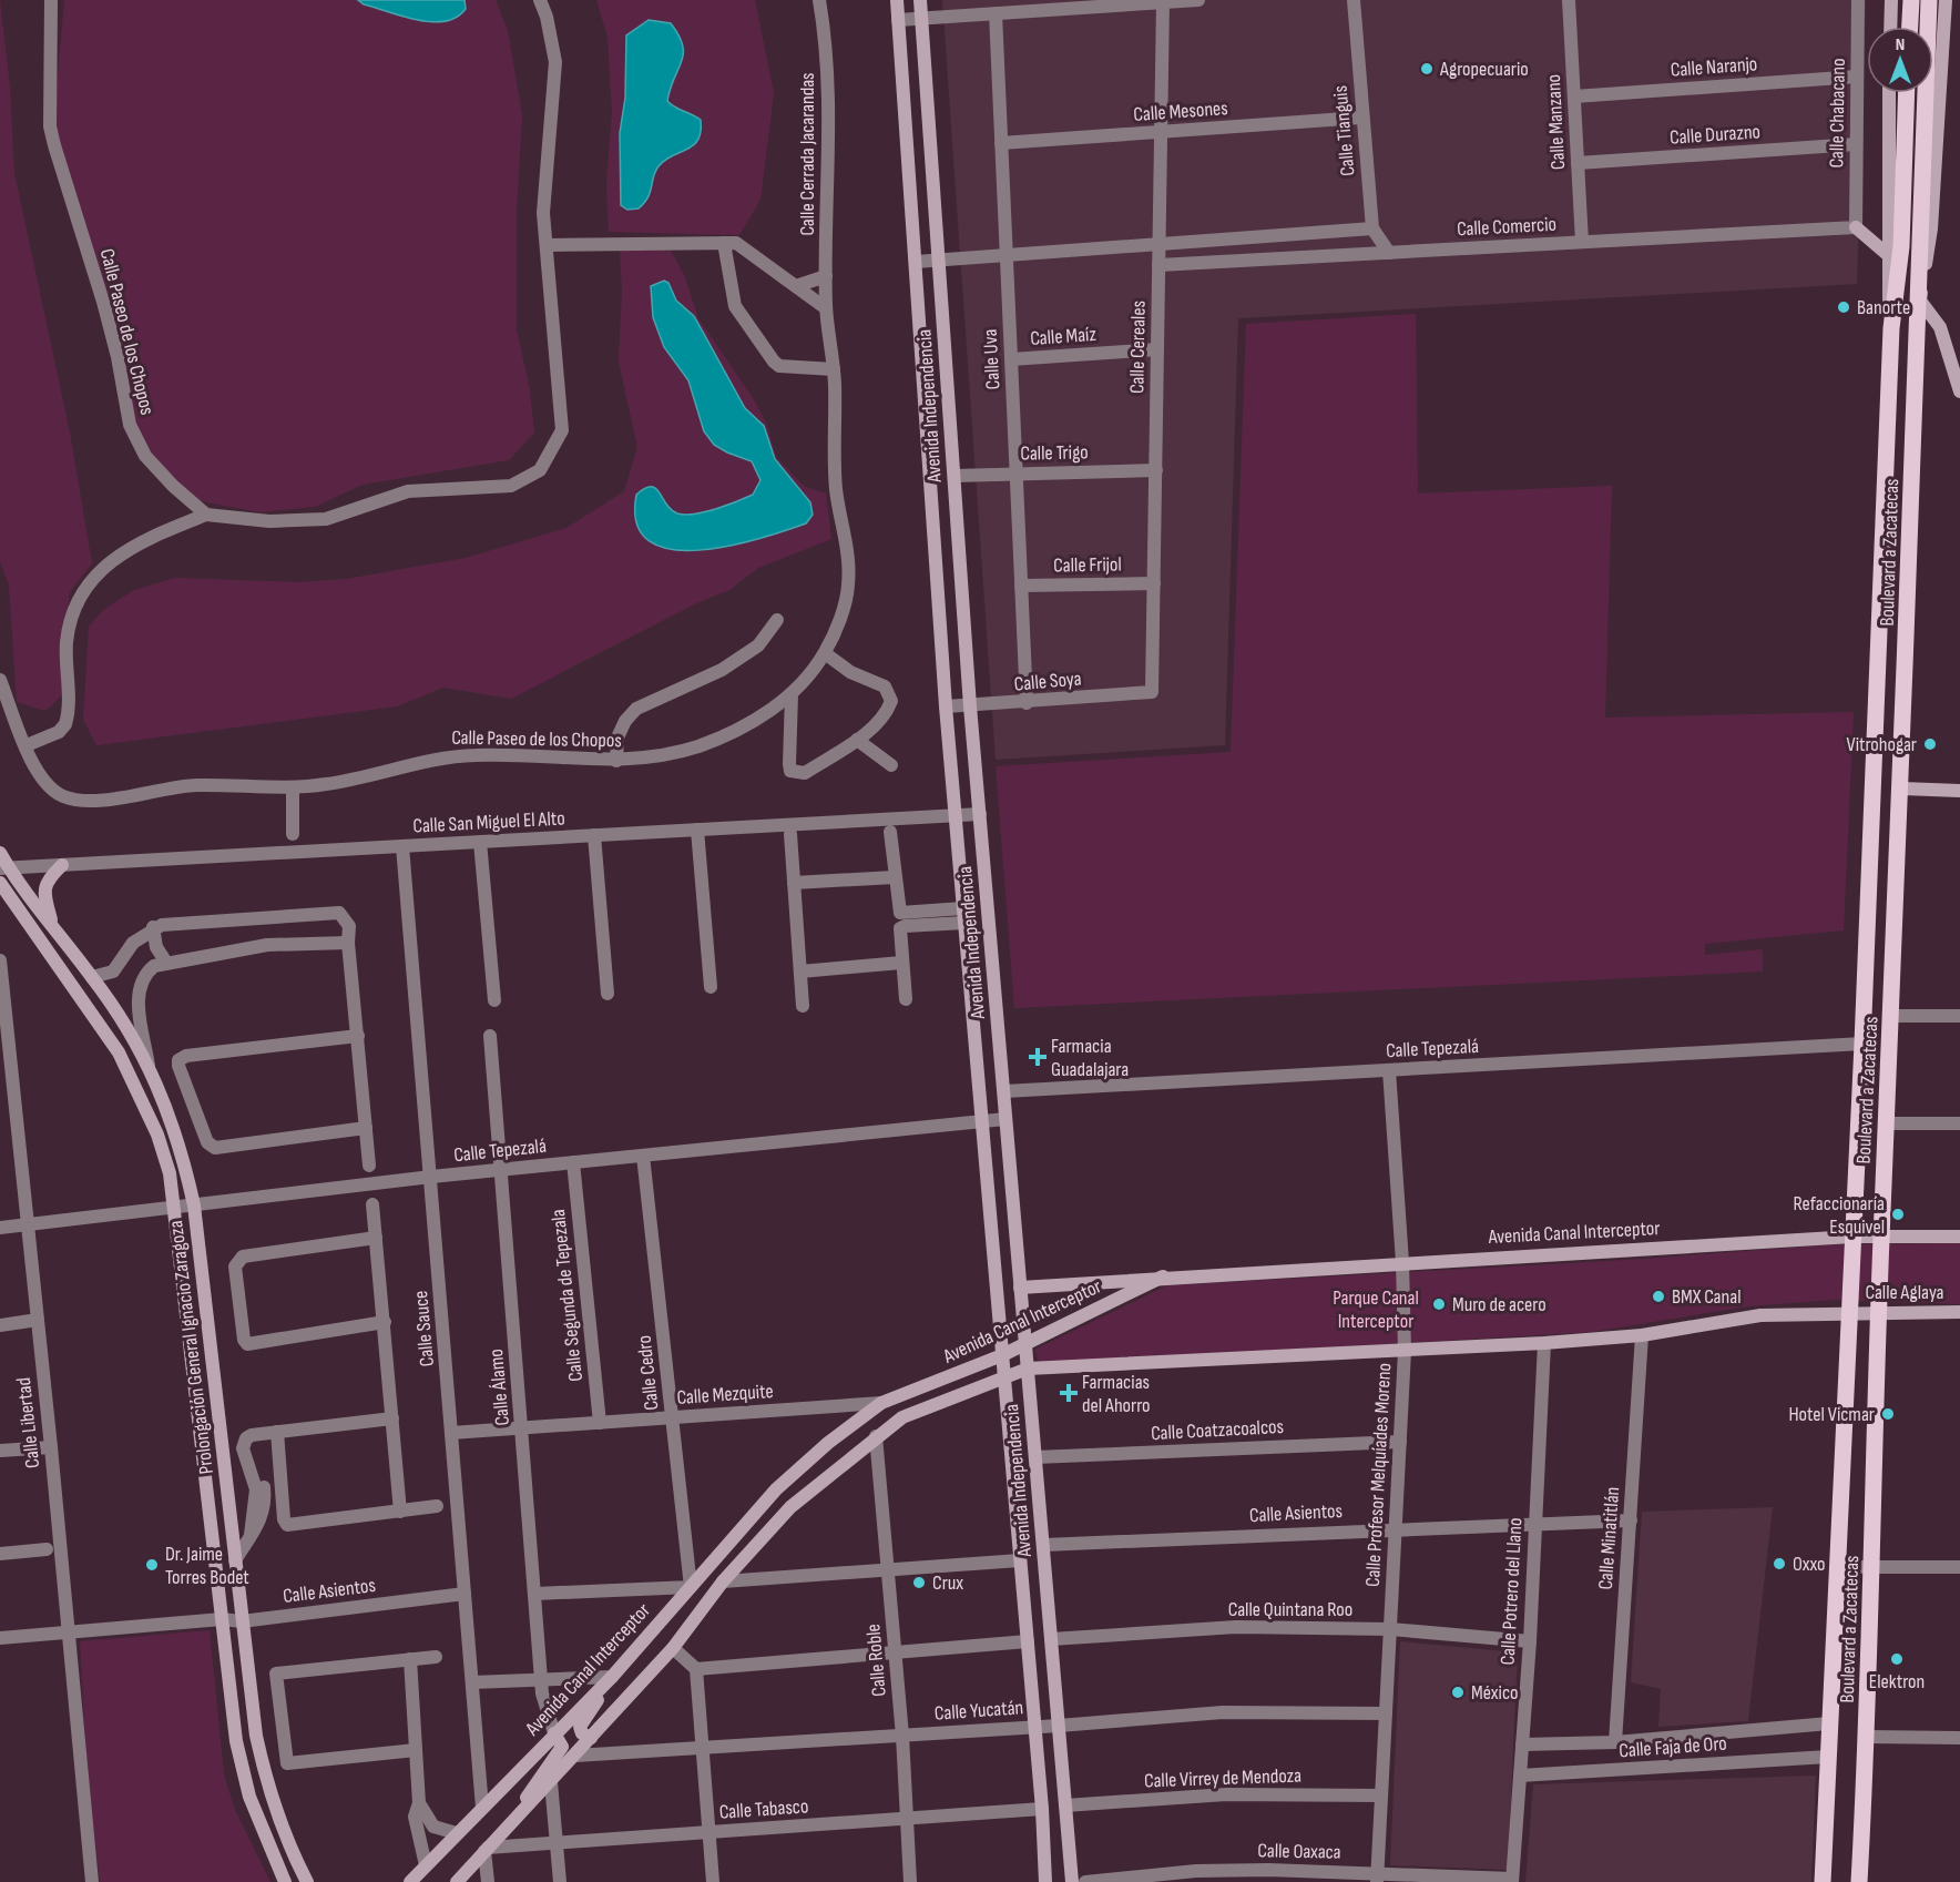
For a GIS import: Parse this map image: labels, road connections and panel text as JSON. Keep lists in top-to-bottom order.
{
  "streets": {
    "main road": [
      "Avenida Independencia",
      "Boulevard a Zacatecas",
      "Avenida Canal Interceptor",
      "Calle Aglaya",
      "Prolongación General Ignacio Zaragoza"
    ],
    "street": [
      "Calle Naranjo",
      "Calle Mesones",
      "Calle Chabacano",
      "Calle Manzano",
      "Calle Tianguis",
      "Calle Durazno",
      "Calle Cerrada Jacarandas",
      "Calle Comercio",
      "Calle Paseo de los Chopos",
      "Calle Maíz",
      "Calle Cereales",
      "Calle Uva",
      "Calle Trigo",
      "Calle Frijol",
      "Calle Soya",
      "Calle San Miguel El Alto",
      "Calle Tepezalá",
      "Calle Segunda de Tepezala",
      "Calle Sauce",
      "Calle Cedro",
      "Calle Álamo",
      "Calle Mezquite",
      "Calle Libertad",
      "Calle Coatzacoalcos",
      "Calle Profesor Melquíades Moreno",
      "Calle Asientos",
      "Calle Minatitlán",
      "Calle Potrero del Llano",
      "Calle Quintana Roo",
      "Calle Roble",
      "Calle Yucatán",
      "Calle Faja de Oro",
      "Calle Virrey de Mendoza",
      "Calle Tabasco",
      "Calle Oaxaca"
    ]
  },
  "crossings": [
    ["Calle Naranjo", "Calle Chabacano"],
    ["Calle Naranjo", "Calle Manzano"],
    ["Calle Mesones", "Calle Tianguis"],
    ["Calle Mesones", "Calle Cereales"],
    ["Calle Mesones", "Calle Uva"],
    ["Calle Chabacano", "Calle Durazno"],
    ["Calle Chabacano", "Calle Comercio"],
    ["Calle Manzano", "Calle Durazno"],
    ["Calle Manzano", "Calle Comercio"],
    ["Calle Tianguis", "Calle Comercio"],
    ["Calle Cerrada Jacarandas", "Calle Paseo de los Chopos"],
    ["Calle Comercio", "Calle Cereales"],
    ["Calle Maíz", "Calle Cereales"],
    ["Calle Maíz", "Calle Uva"],
    ["Calle Cereales", "Calle Trigo"],
    ["Calle Cereales", "Calle Frijol"],
    ["Calle Cereales", "Calle Soya"],
    ["Calle Uva", "Calle Trigo"],
    ["Calle Uva", "Calle Frijol"],
    ["Calle Uva", "Calle Soya"],
    ["Avenida Independencia", "Calle Trigo"],
    ["Avenida Independencia", "Calle Soya"],
    ["Avenida Independencia", "Calle San Miguel El Alto"],
    ["Avenida Independencia", "Calle Tepezalá"],
    ["Avenida Independencia", "Avenida Canal Interceptor"],
    ["Avenida Independencia", "Calle Coatzacoalcos"],
    ["Avenida Independencia", "Calle Asientos"],
    ["Avenida Independencia", "Calle Quintana Roo"],
    ["Avenida Independencia", "Calle Yucatán"],
    ["Avenida Independencia", "Calle Virrey de Mendoza"],
    ["Avenida Independencia", "Calle Tabasco"],
    ["Boulevard a Zacatecas", "Calle Tepezalá"],
    ["Boulevard a Zacatecas", "Avenida Canal Interceptor"],
    ["Boulevard a Zacatecas", "Calle Aglaya"],
    ["Boulevard a Zacatecas", "Calle Faja de Oro"],
    ["Calle San Miguel El Alto", "Calle Sauce"],
    ["Calle San Miguel El Alto", "Prolongación General Ignacio Zaragoza"],
    ["Calle Tepezalá", "Calle Segunda de Tepezala"],
    ["Calle Tepezalá", "Calle Sauce"],
    ["Calle Tepezalá", "Prolongación General Ignacio Zaragoza"],
    ["Calle Tepezalá", "Calle Cedro"],
    ["Calle Tepezalá", "Calle Álamo"],
    ["Calle Tepezalá", "Calle Libertad"],
    ["Calle Tepezalá", "Calle Profesor Melquíades Moreno"],
    ["Avenida Canal Interceptor", "Calle Aglaya"],
    ["Avenida Canal Interceptor", "Calle Sauce"],
    ["Avenida Canal Interceptor", "Calle Cedro"],
    ["Avenida Canal Interceptor", "Calle Álamo"],
    ["Avenida Canal Interceptor", "Calle Mezquite"],
    ["Avenida Canal Interceptor", "Calle Profesor Melquíades Moreno"],
    ["Avenida Canal Interceptor", "Calle Minatitlán"],
    ["Avenida Canal Interceptor", "Calle Potrero del Llano"],
    ["Avenida Canal Interceptor", "Calle Roble"],
    ["Avenida Canal Interceptor", "Calle Yucatán"],
    ["Avenida Canal Interceptor", "Calle Tabasco"],
    ["Calle Segunda de Tepezala", "Calle Mezquite"],
    ["Calle Sauce", "Calle Mezquite"],
    ["Calle Sauce", "Calle Asientos"],
    ["Prolongación General Ignacio Zaragoza", "Calle Asientos"],
    ["Calle Cedro", "Calle Mezquite"],
    ["Calle Álamo", "Calle Mezquite"],
    ["Calle Libertad", "Calle Asientos"],
    ["Calle Coatzacoalcos", "Calle Profesor Melquíades Moreno"],
    ["Calle Profesor Melquíades Moreno", "Calle Asientos"],
    ["Calle Profesor Melquíades Moreno", "Calle Quintana Roo"],
    ["Calle Profesor Melquíades Moreno", "Calle Yucatán"],
    ["Calle Profesor Melquíades Moreno", "Calle Virrey de Mendoza"],
    ["Calle Profesor Melquíades Moreno", "Calle Oaxaca"],
    ["Calle Asientos", "Calle Minatitlán"],
    ["Calle Asientos", "Calle Potrero del Llano"],
    ["Calle Minatitlán", "Calle Faja de Oro"],
    ["Calle Potrero del Llano", "Calle Quintana Roo"],
    ["Calle Potrero del Llano", "Calle Faja de Oro"],
    ["Calle Potrero del Llano", "Calle Oaxaca"],
    ["Calle Roble", "Calle Yucatán"],
    ["Calle Roble", "Calle Tabasco"]
  ],
  "parks": ["Parque Canal Interceptor"],
  "places": {
    "other": [
      "Agropecuario",
      "Banorte",
      "Vitrohogar",
      "Refaccionaría Esquivel",
      "BMX Canal",
      "Muro de acero",
      "Hotel Vicmar",
      "Oxxo",
      "Dr. Jaime Torres Bodet",
      "Crux",
      "Elektron",
      "México"
    ],
    "health": ["Farmacia Guadalajara", "Farmacias del Ahorro"]
  },
  "north": "top"
}
